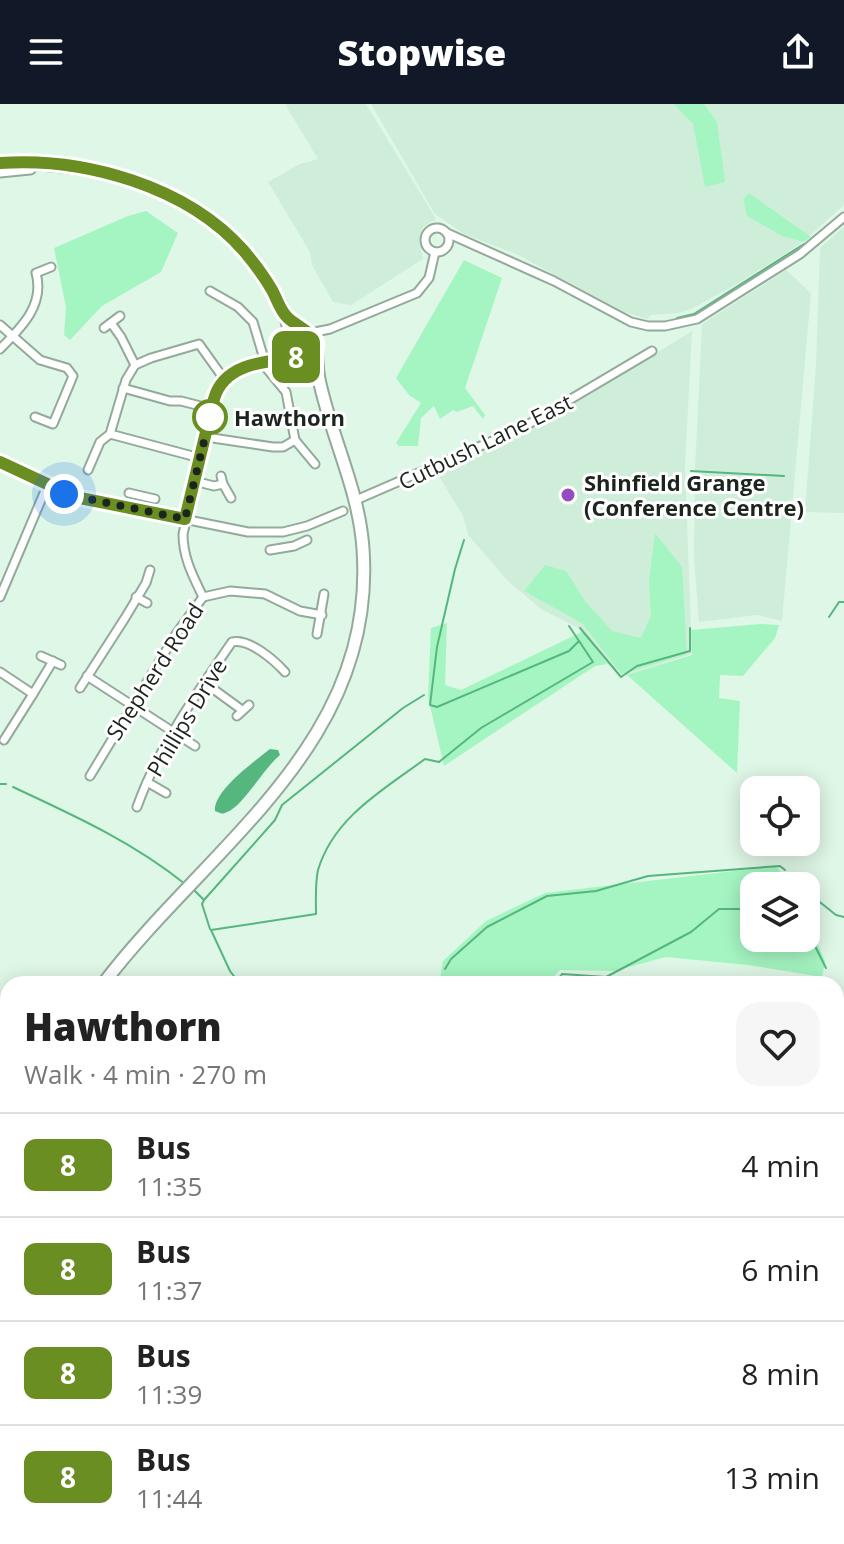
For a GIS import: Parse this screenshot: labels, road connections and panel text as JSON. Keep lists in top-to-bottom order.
{
  "streets": {
    "street": ["Cutbush Lane East", "Shepherd Road", "Phillips Drive"]
  },
  "places": ["Hawthorn", "Shinfield Grange (Conference Centre)"],
  "lines": ["bus line 8"],
  "page": {
    "header": "Stopwise",
    "on_map": "8",
    "heading": ["Hawthorn", "Walk · 4 min · 270 m"],
    "list": [
      {
        "mark": "8",
        "name": "Bus",
        "note": "11:35",
        "value": "4 min"
      },
      {
        "mark": "8",
        "name": "Bus",
        "note": "11:37",
        "value": "6 min"
      },
      {
        "mark": "8",
        "name": "Bus",
        "note": "11:39",
        "value": "8 min"
      },
      {
        "mark": "8",
        "name": "Bus",
        "note": "11:44",
        "value": "13 min"
      }
    ]
  }
}
